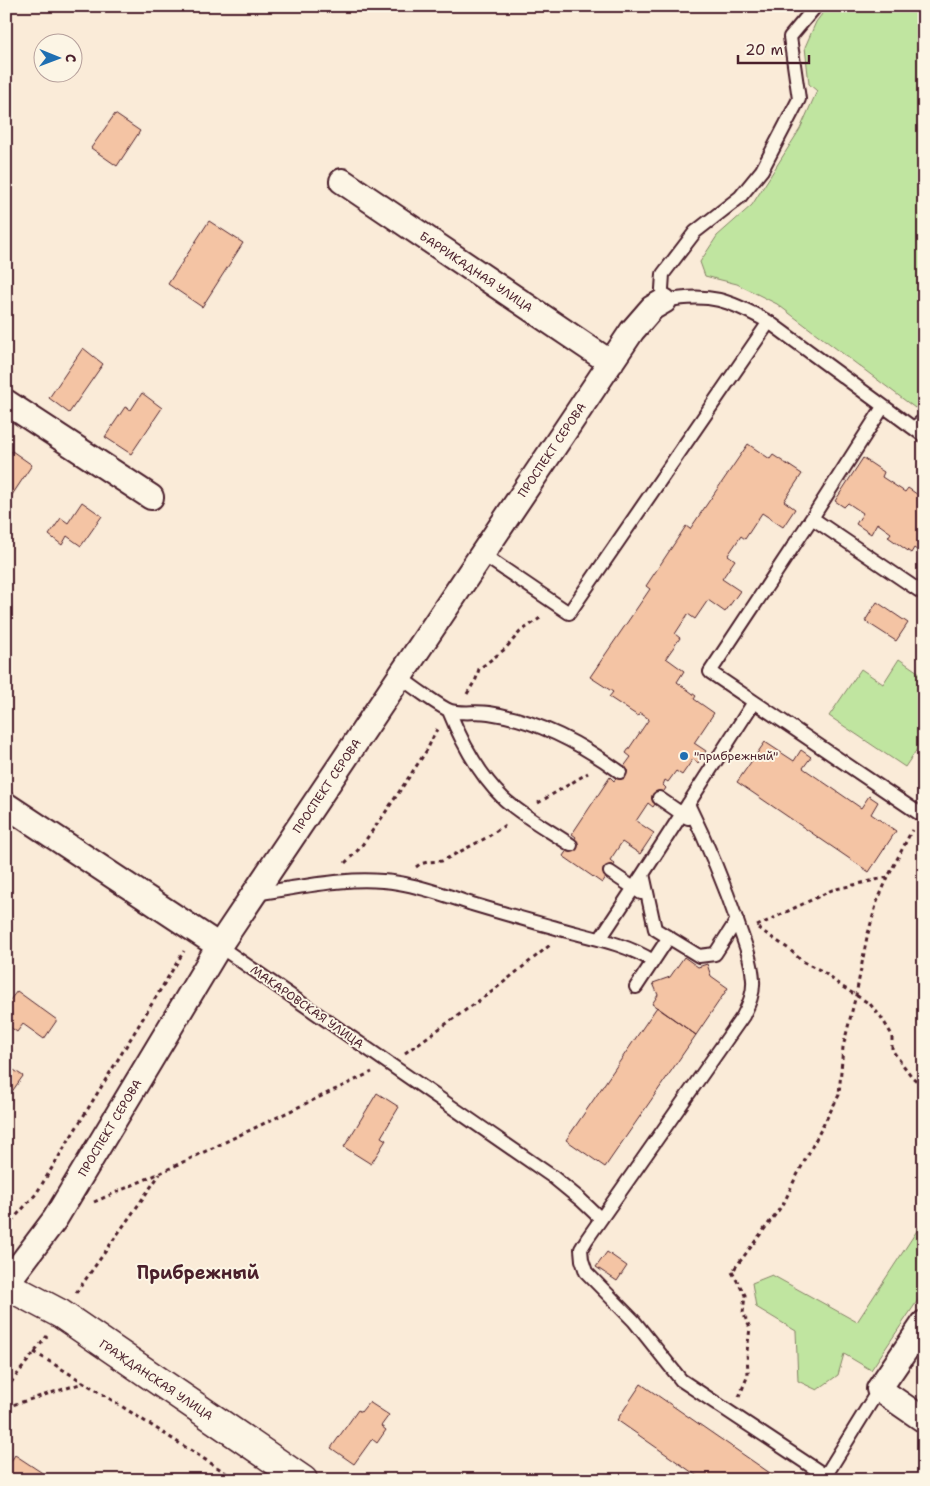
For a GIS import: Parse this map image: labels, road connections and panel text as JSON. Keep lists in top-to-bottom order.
{
  "streets": {
    "street": [
      "БАРРИКАДНАЯ УЛИЦА",
      "ПРОСПЕКТ СЕРОВА",
      "МАКАРОВСКАЯ УЛИЦА",
      "ГРАЖДАНСКАЯ УЛИЦА"
    ]
  },
  "crossings": [
    ["БАРРИКАДНАЯ УЛИЦА", "ПРОСПЕКТ СЕРОВА"],
    ["ПРОСПЕКТ СЕРОВА", "МАКАРОВСКАЯ УЛИЦА"],
    ["ПРОСПЕКТ СЕРОВА", "ГРАЖДАНСКАЯ УЛИЦА"]
  ],
  "districts": ["Прибрежный"],
  "places": ["\"прибрежный\""],
  "scale_bar": "20 m",
  "north": "right"
}
